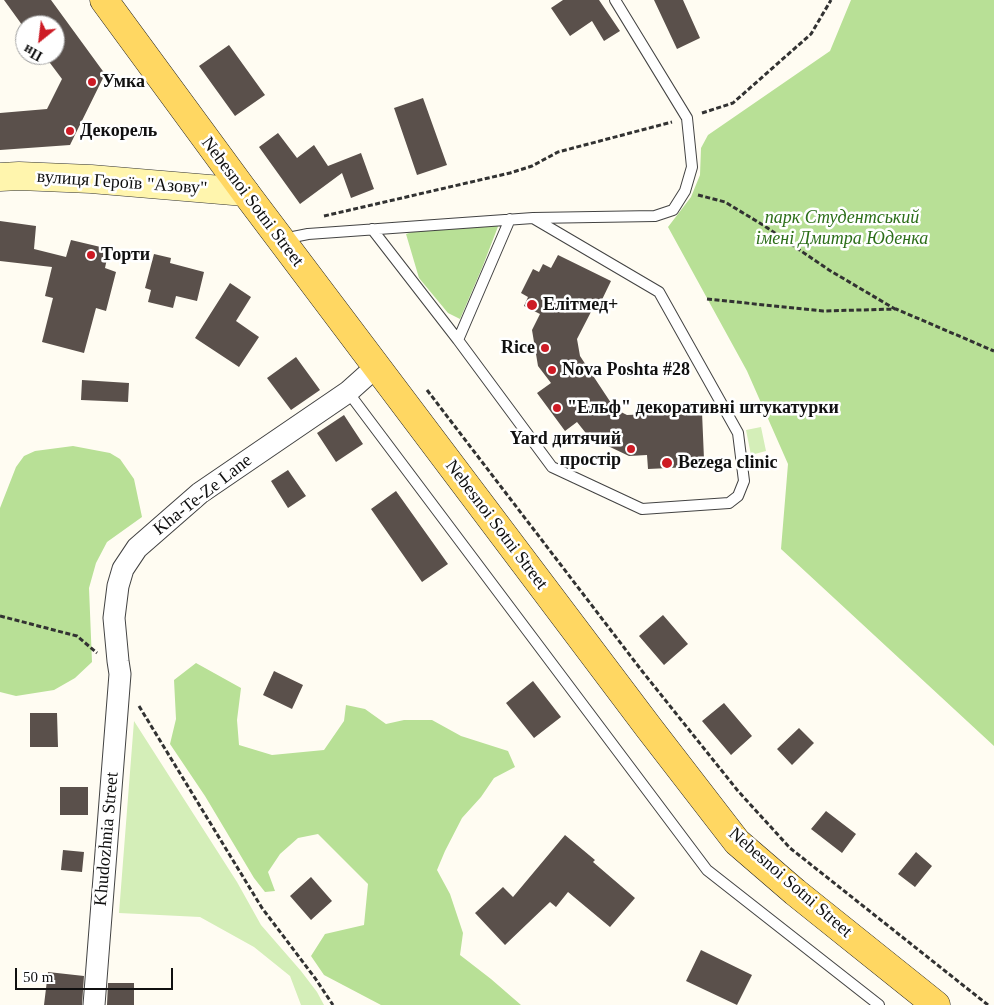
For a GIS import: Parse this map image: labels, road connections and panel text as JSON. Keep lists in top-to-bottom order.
{
  "streets": {
    "main road": ["Nebesnoi Sotni Street"],
    "street": ["вулиця Героїв \"Азову\"", "Kha-Te-Ze Lane", "Khudozhnia Street"]
  },
  "crossings": [
    ["вулиця Героїв \"Азову\"", "Nebesnoi Sotni Street"],
    ["Nebesnoi Sotni Street", "Kha-Te-Ze Lane"],
    ["Kha-Te-Ze Lane", "Khudozhnia Street"]
  ],
  "parks": ["парк Студентський імені Дмитра Юденка"],
  "places": [
    "Умка",
    "Декорель",
    "Торти",
    "Елітмед+",
    "Rice",
    "Nova Poshta #28",
    "\"Ельф\" декоративні штукатурки",
    "Yard дитячий простір",
    "Bezega clinic"
  ],
  "scale_bar": "50 m",
  "north": "bottom left"
}
